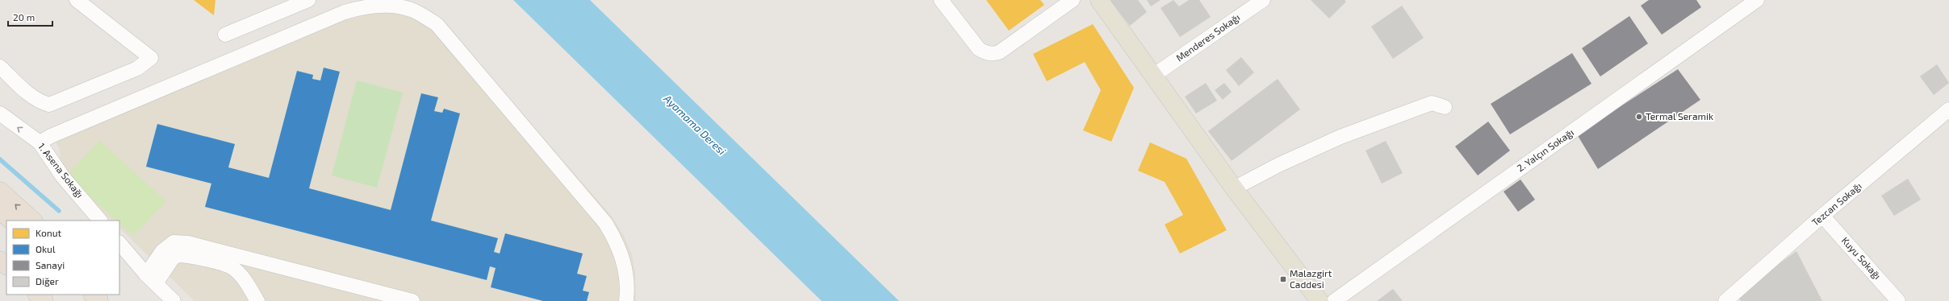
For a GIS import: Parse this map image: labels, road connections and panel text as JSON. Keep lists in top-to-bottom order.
{
  "streets": {
    "street": [
      "Menderes Sokağı",
      "2. Yalçın Sokağı",
      "1. Asena Sokağı",
      "Tezcan Sokağı",
      "Kuyu Sokağı"
    ]
  },
  "crossings": [
    ["Tezcan Sokağı", "Kuyu Sokağı"]
  ],
  "water": ["Ayamama Deresi"],
  "places": {
    "other": ["Termal Seramik"],
    "transit": ["Malazgirt Caddesi"]
  },
  "legend": [
    "Konut",
    "Okul",
    "Sanayi",
    "Diğer"
  ],
  "scale_bar": "20 m"
}
